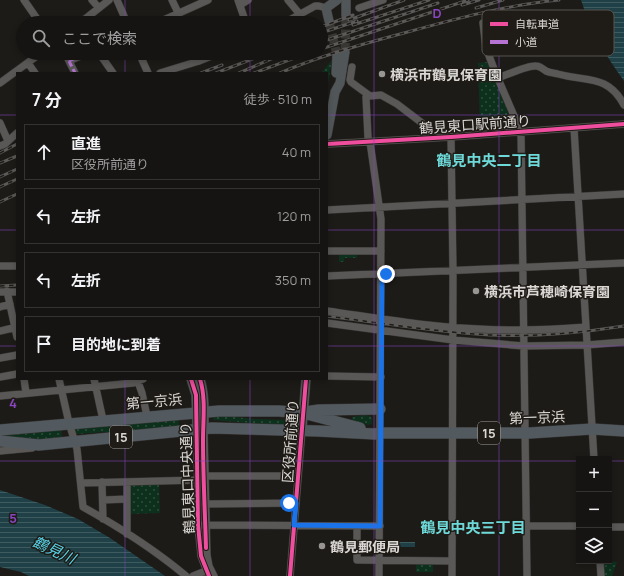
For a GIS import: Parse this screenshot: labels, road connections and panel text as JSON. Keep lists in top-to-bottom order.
{
  "streets": {
    "highway": ["第一京浜", "15"],
    "main road": ["区役所前通り", "鶴見東口中央通り"],
    "street": ["鶴見東口駅前通り"]
  },
  "crossings": [
    ["第一京浜", "15"],
    ["第一京浜", "区役所前通り"],
    ["第一京浜", "鶴見東口中央通り"],
    ["15", "区役所前通り"]
  ],
  "districts": ["鶴見中央二丁目", "鶴見中央三丁目"],
  "water": ["鶴見川"],
  "places": ["横浜市鶴見保育園", "横浜市芦穂崎保育園", "鶴見郵便局"],
  "legend": ["自転車道", "小道"],
  "page": {
    "search": "ここで検索",
    "heading": ["7 分", "徒歩 · 510 m"],
    "list": [
      ["直進", "区役所前通り", "40 m"],
      ["左折", "120 m"],
      ["左折", "350 m"],
      "目的地に到着"
    ],
    "map_buttons": ["+", "−"]
  },
  "grid": {
    "columns": ["D"],
    "rows": ["4", "5"]
  }
}
